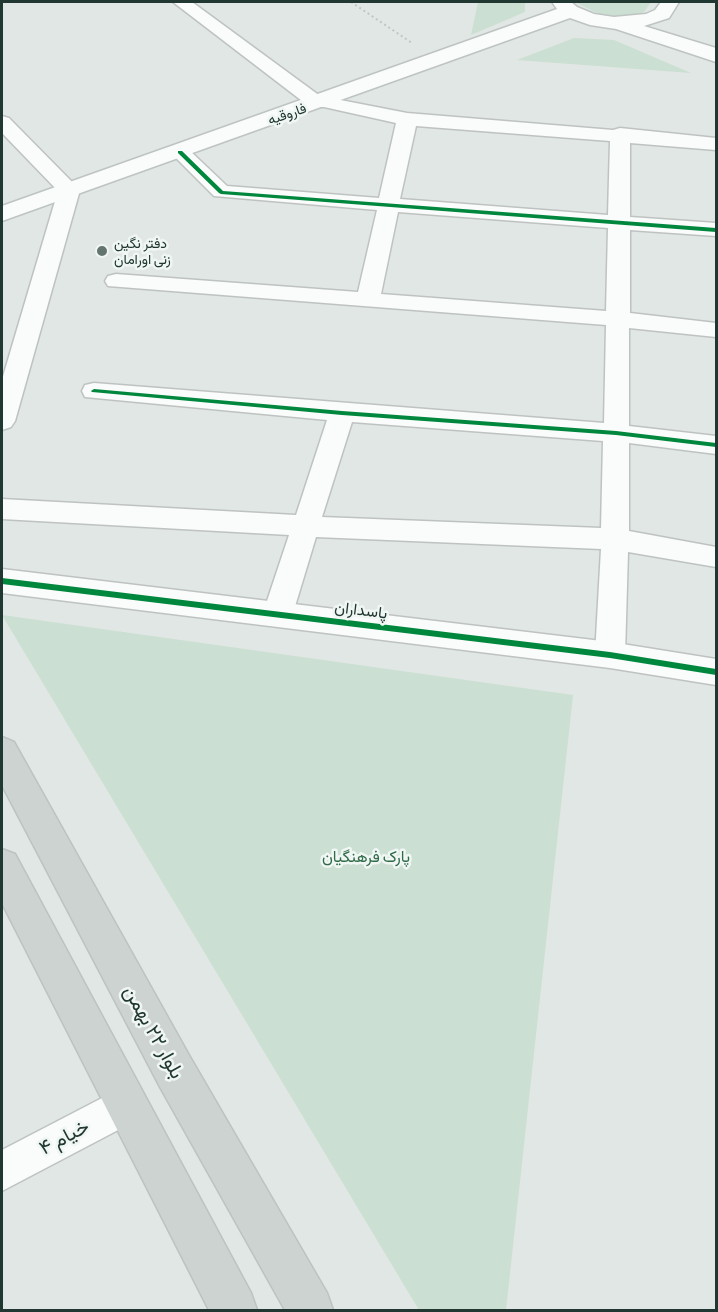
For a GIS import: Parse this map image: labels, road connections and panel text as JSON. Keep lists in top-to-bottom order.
{
  "streets": {
    "main road": ["فاروقیه", "پاسداران", "بلوار ۲۲ بهمن"],
    "street": ["خیام ۴"]
  },
  "parks": ["پارک فرهنگیان"],
  "places": ["دفتر نگین زنی اورامان"]
}
